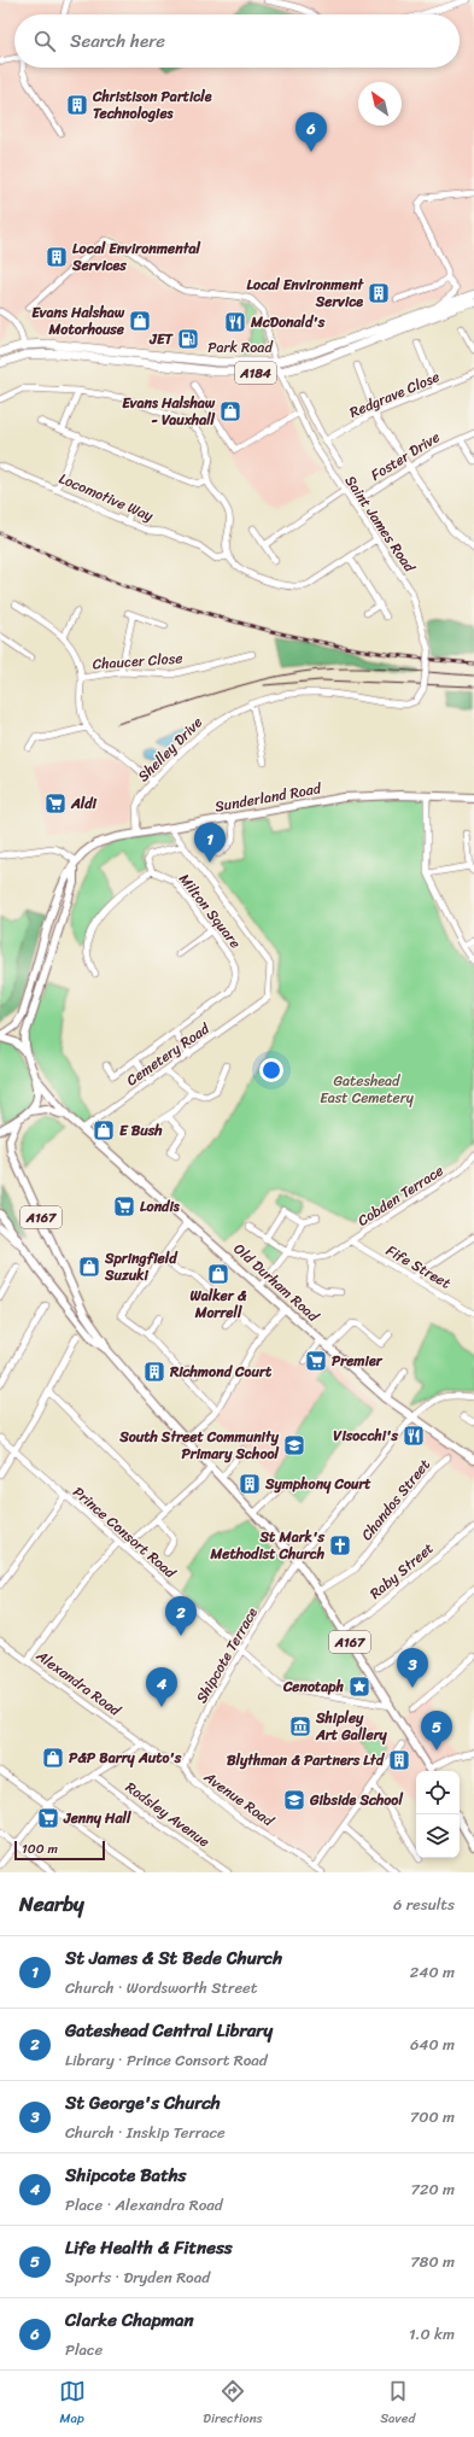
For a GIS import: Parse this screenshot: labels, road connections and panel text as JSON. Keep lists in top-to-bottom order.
{
  "streets": {
    "highway": ["Park Road", "A184"],
    "main road": ["Sunderland Road", "A167", "Old Durham Road"],
    "street": [
      "Redgrave Close",
      "Foster Drive",
      "Locomotive Way",
      "Saint James Road",
      "Chaucer Close",
      "Shelley Drive",
      "Milton Square",
      "Cemetery Road",
      "Cobden Terrace",
      "Fife Street",
      "Chandos Street",
      "Prince Consort Road",
      "Raby Street",
      "Shipcote Terrace",
      "Alexandra Road",
      "Avenue Road",
      "Rodsley Avenue"
    ]
  },
  "crossings": [
    ["Park Road", "A184"],
    ["Park Road", "Saint James Road"],
    ["Foster Drive", "Saint James Road"],
    ["Saint James Road", "Shelley Drive"],
    ["Chaucer Close", "Shelley Drive"],
    ["Shelley Drive", "Sunderland Road"],
    ["Cemetery Road", "Old Durham Road"],
    ["Cobden Terrace", "Fife Street"],
    ["A167", "Chandos Street"],
    ["A167", "Prince Consort Road"],
    ["A167", "Raby Street"],
    ["A167", "Shipcote Terrace"],
    ["Old Durham Road", "Shipcote Terrace"],
    ["Prince Consort Road", "Shipcote Terrace"],
    ["Shipcote Terrace", "Avenue Road"],
    ["Alexandra Road", "Avenue Road"]
  ],
  "parks": ["Gateshead East Cemetery"],
  "places": {
    "building": [
      "Christison Particle Technologies",
      "Local Environmental Services",
      "Local Environment Service",
      "Richmond Court",
      "Symphony Court",
      "Blythman & Partners Ltd"
    ],
    "shop": [
      "Evans Halshaw Motorhouse",
      "Evans Halshaw - Vauxhall",
      "E Bush",
      "Springfield Suzuki",
      "Walker & Morrell",
      "P&P Barry Auto's"
    ],
    "restaurant": ["McDonald's", "Visocchi's"],
    "fuel station": ["JET"],
    "supermarket": [
      "Aldi",
      "Londis",
      "Premier",
      "Jenny Hall"
    ],
    "school or university": ["South Street Community Primary School", "Gibside School"],
    "church": ["St Mark's Methodist Church"],
    "place": ["Cenotaph"],
    "museum": ["Shipley Art Gallery"]
  },
  "scale_bar": "100 m",
  "north": "top left",
  "page": {
    "search": "Search here",
    "pins": [
      "6",
      "1",
      "2",
      "3",
      "4",
      "5"
    ],
    "scale": "100 m",
    "heading": ["Nearby", "6 results"],
    "list": [
      {
        "mark": "1",
        "name": "St James & St Bede Church",
        "note": "Church · Wordsworth Street",
        "value": "240 m"
      },
      {
        "mark": "2",
        "name": "Gateshead Central Library",
        "note": "Library · Prince Consort Road",
        "value": "640 m"
      },
      {
        "mark": "3",
        "name": "St George's Church",
        "note": "Church · Inskip Terrace",
        "value": "700 m"
      },
      {
        "mark": "4",
        "name": "Shipcote Baths",
        "note": "Place · Alexandra Road",
        "value": "720 m"
      },
      {
        "mark": "5",
        "name": "Life Health & Fitness",
        "note": "Sports · Dryden Road",
        "value": "780 m"
      },
      {
        "mark": "6",
        "name": "Clarke Chapman",
        "note": "Place",
        "value": "1.0 km"
      }
    ],
    "nav": ["Map", "Directions", "Saved"]
  }
}
